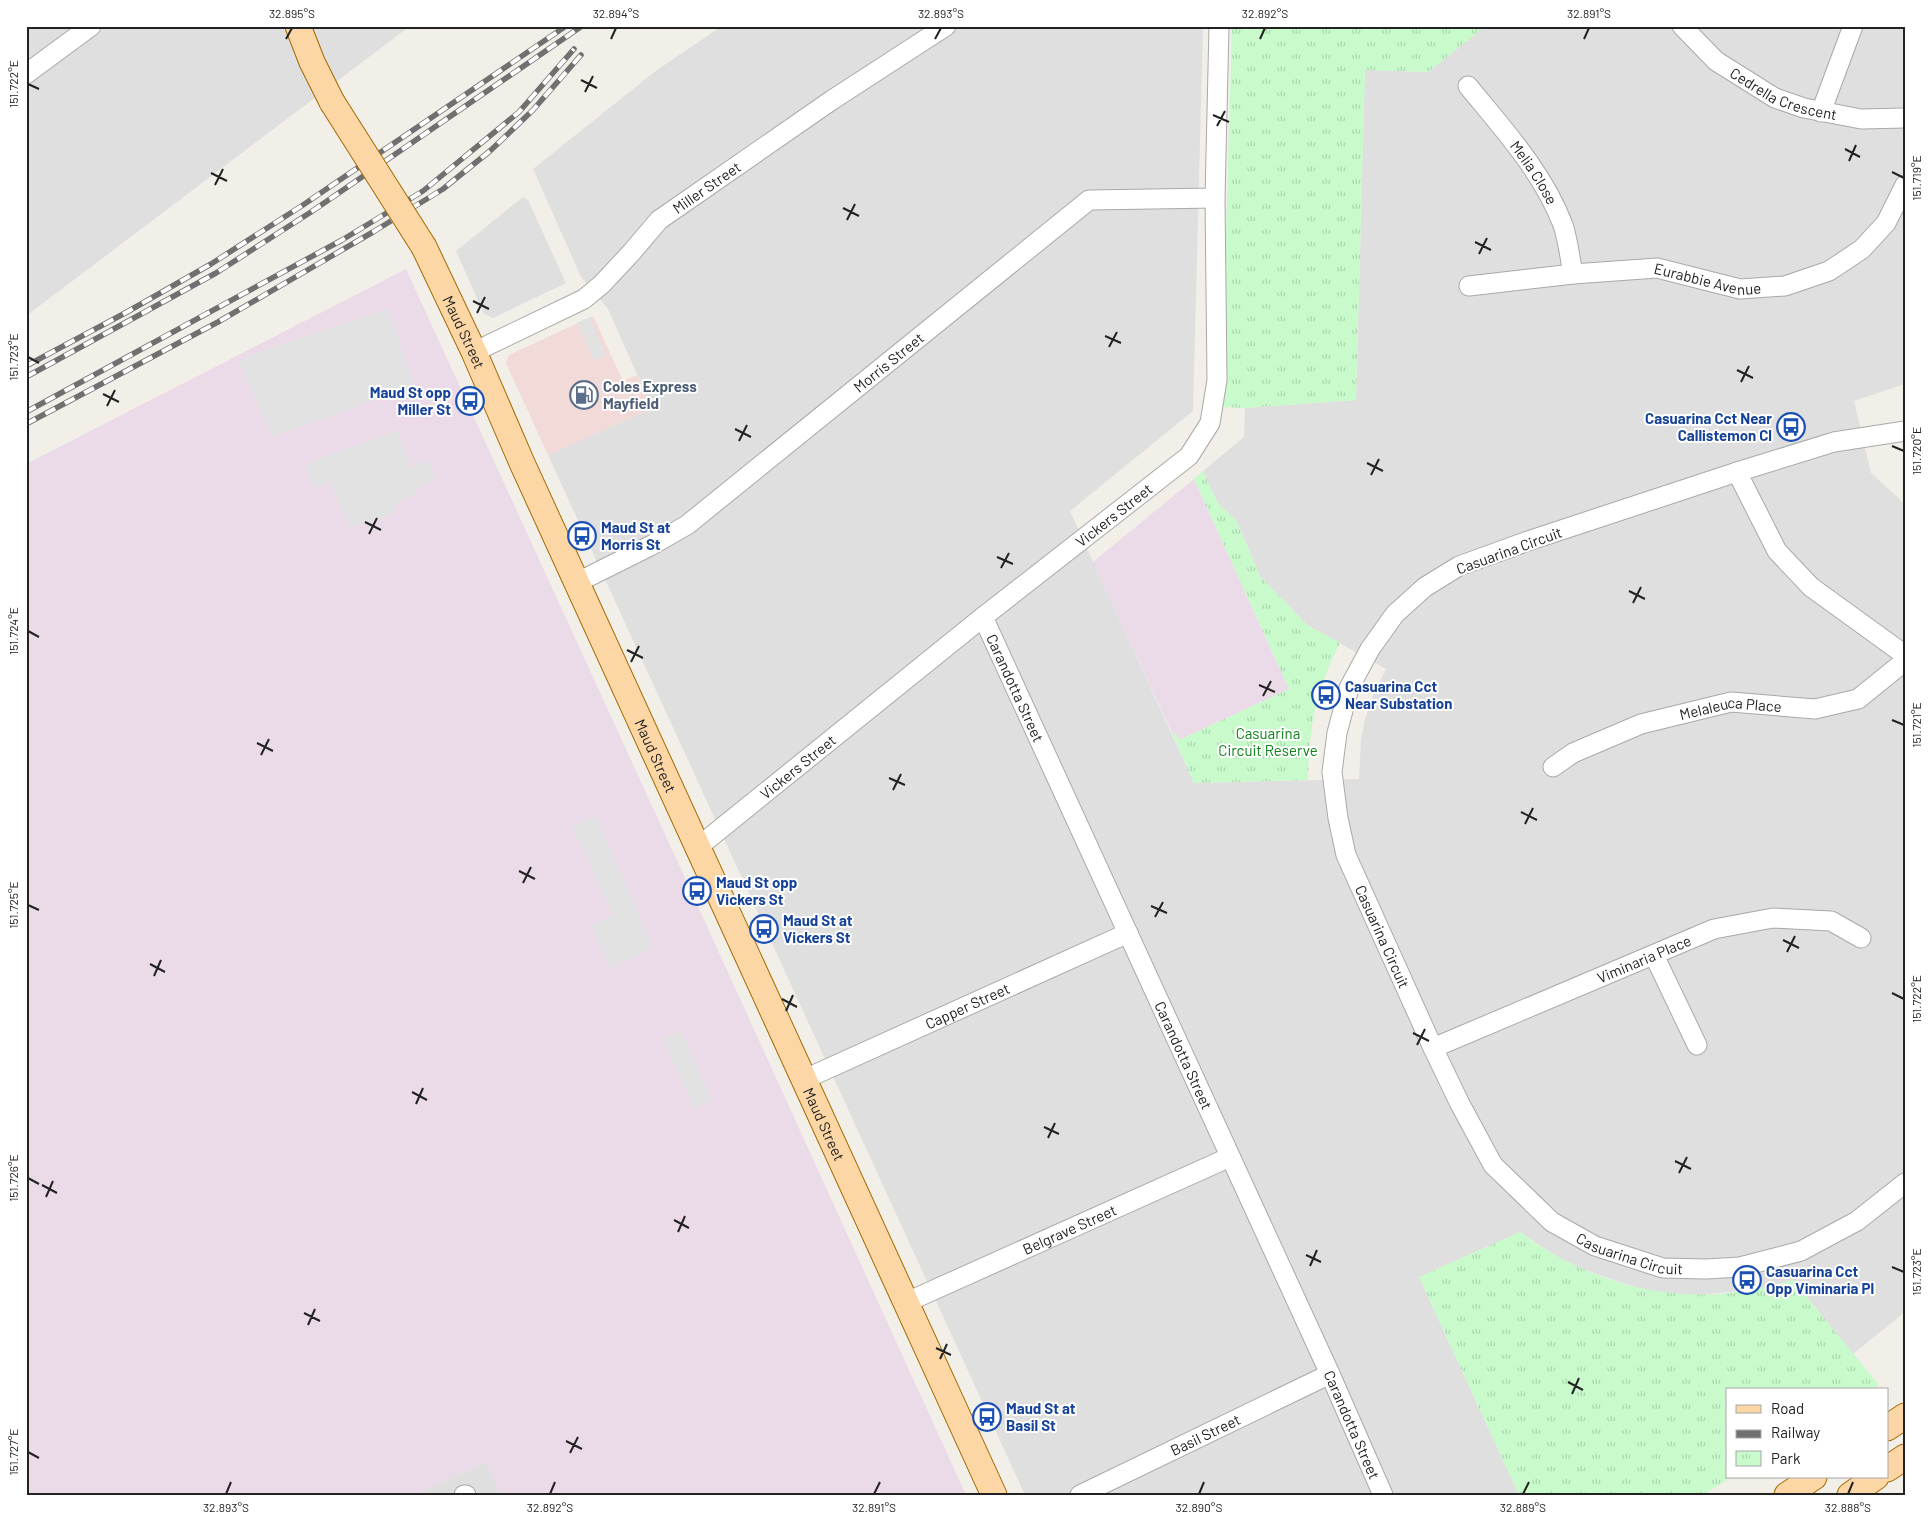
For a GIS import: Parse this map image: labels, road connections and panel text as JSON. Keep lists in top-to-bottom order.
{
  "streets": {
    "main road": ["Maud Street"],
    "street": [
      "Cedrella Crescent",
      "Melia Close",
      "Miller Street",
      "Eurabbie Avenue",
      "Morris Street",
      "Vickers Street",
      "Casuarina Circuit",
      "Carandotta Street",
      "Melaleuca Place",
      "Viminaria Place",
      "Capper Street",
      "Belgrave Street",
      "Basil Street"
    ]
  },
  "crossings": [
    ["Melia Close", "Eurabbie Avenue"],
    ["Miller Street", "Maud Street"],
    ["Maud Street", "Morris Street"],
    ["Maud Street", "Vickers Street"],
    ["Maud Street", "Capper Street"],
    ["Maud Street", "Belgrave Street"],
    ["Morris Street", "Vickers Street"],
    ["Vickers Street", "Carandotta Street"],
    ["Casuarina Circuit", "Viminaria Place"],
    ["Carandotta Street", "Capper Street"],
    ["Carandotta Street", "Belgrave Street"],
    ["Carandotta Street", "Basil Street"]
  ],
  "parks": ["Casuarina Circuit Reserve"],
  "places": {
    "fuel station": ["Coles Express Mayfield"],
    "bus stop": [
      "Maud St opp Miller St",
      "Casuarina Cct Near Callistemon Cl",
      "Maud St at Morris St",
      "Casuarina Cct Near Substation",
      "Maud St opp Vickers St",
      "Maud St at Vickers St",
      "Casuarina Cct Opp Viminaria Pl",
      "Maud St at Basil St"
    ]
  },
  "legend": ["Road", "Railway", "Park"],
  "coordinates": [
    "32.895°S",
    "32.894°S",
    "32.893°S",
    "32.892°S",
    "32.891°S",
    "151.722°E",
    "151.719°E",
    "151.723°E",
    "151.720°E",
    "151.724°E",
    "151.721°E",
    "151.725°E",
    "151.726°E",
    "151.727°E",
    "32.890°S",
    "32.889°S",
    "32.888°S"
  ]
}
